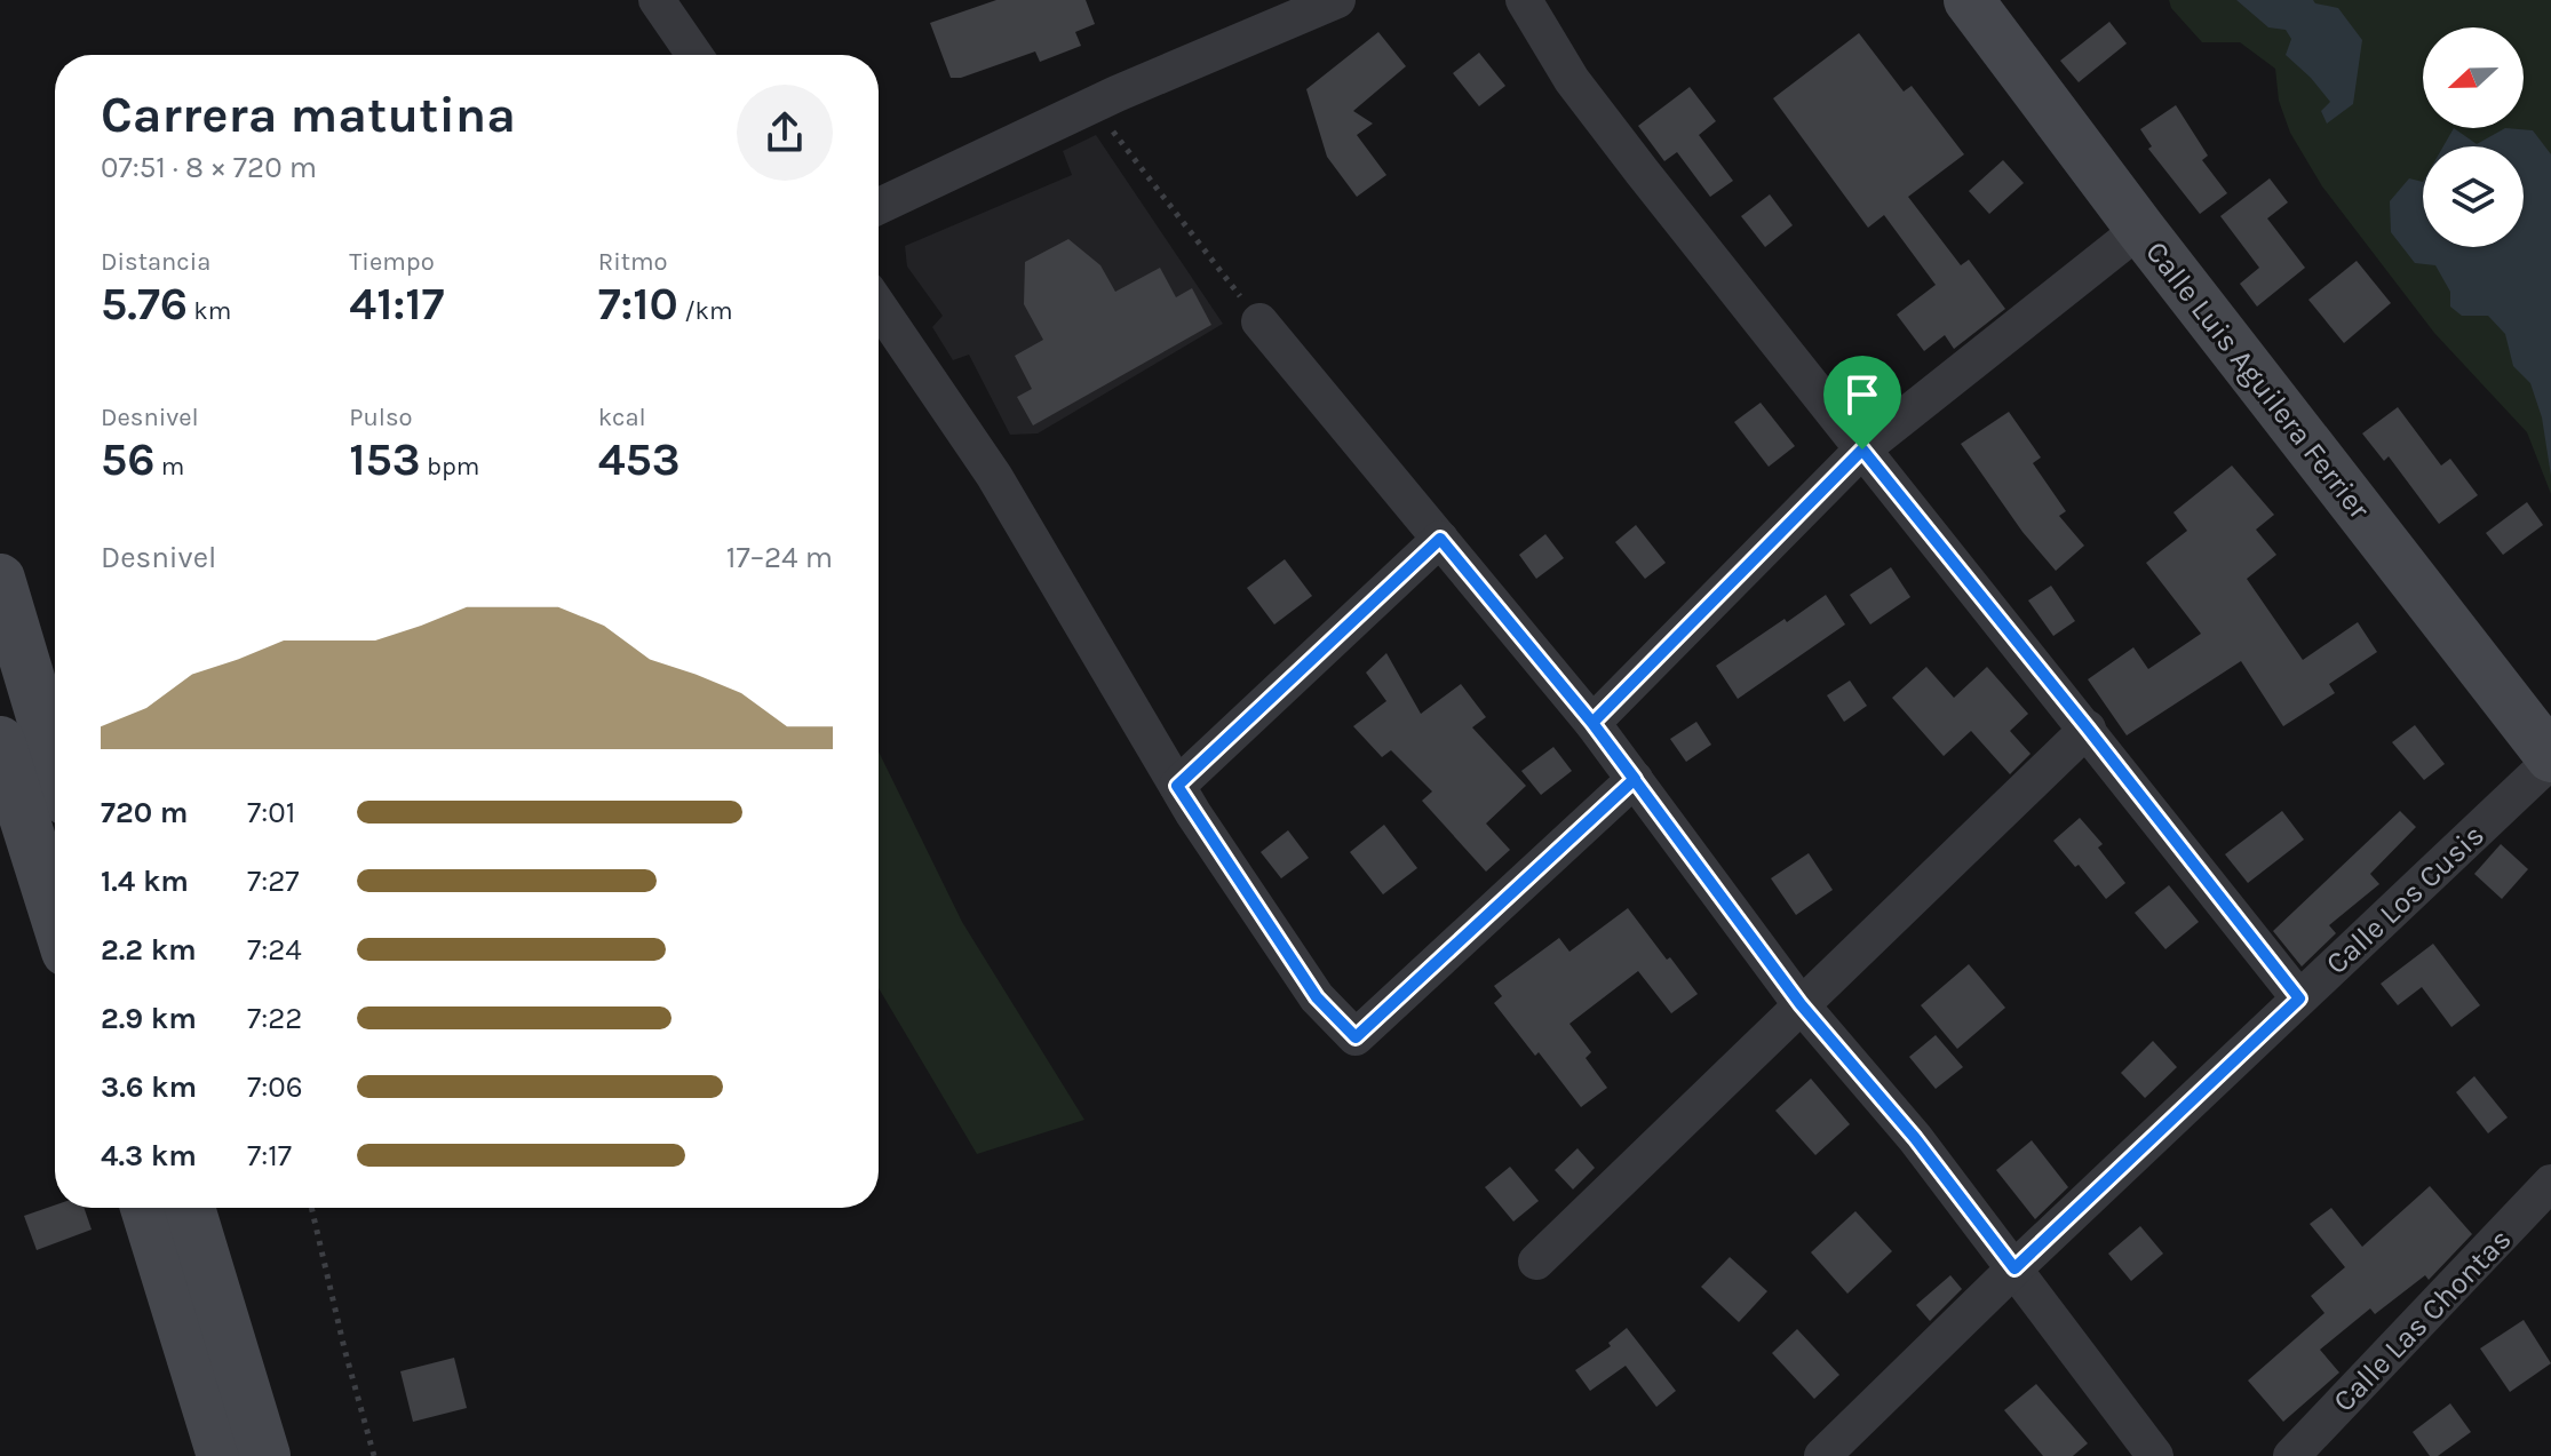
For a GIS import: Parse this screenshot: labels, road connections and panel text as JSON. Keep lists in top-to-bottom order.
{
  "streets": {
    "street": ["Calle Luis Aguilera Ferrier", "Calle Los Cusis", "Calle Las Chontas"]
  },
  "crossings": [
    ["Calle Luis Aguilera Ferrier", "Calle Los Cusis"]
  ],
  "north": "left",
  "page": {
    "heading": ["Carrera matutina", "07:51 · 8 × 720 m"],
    "stats": [
      ["Distancia", "5.76 km"],
      ["Tiempo", "41:17"],
      ["Ritmo", "7:10 /km"],
      ["Desnivel", "56 m"],
      ["Pulso", "153 bpm"],
      ["kcal", "453"]
    ],
    "chart": ["Desnivel", "17–24 m"],
    "list": [
      {
        "name": "720 m",
        "note": "7:01"
      },
      {
        "name": "1.4 km",
        "note": "7:27"
      },
      {
        "name": "2.2 km",
        "note": "7:24"
      },
      {
        "name": "2.9 km",
        "note": "7:22"
      },
      {
        "name": "3.6 km",
        "note": "7:06"
      },
      {
        "name": "4.3 km",
        "note": "7:17"
      }
    ]
  }
}
